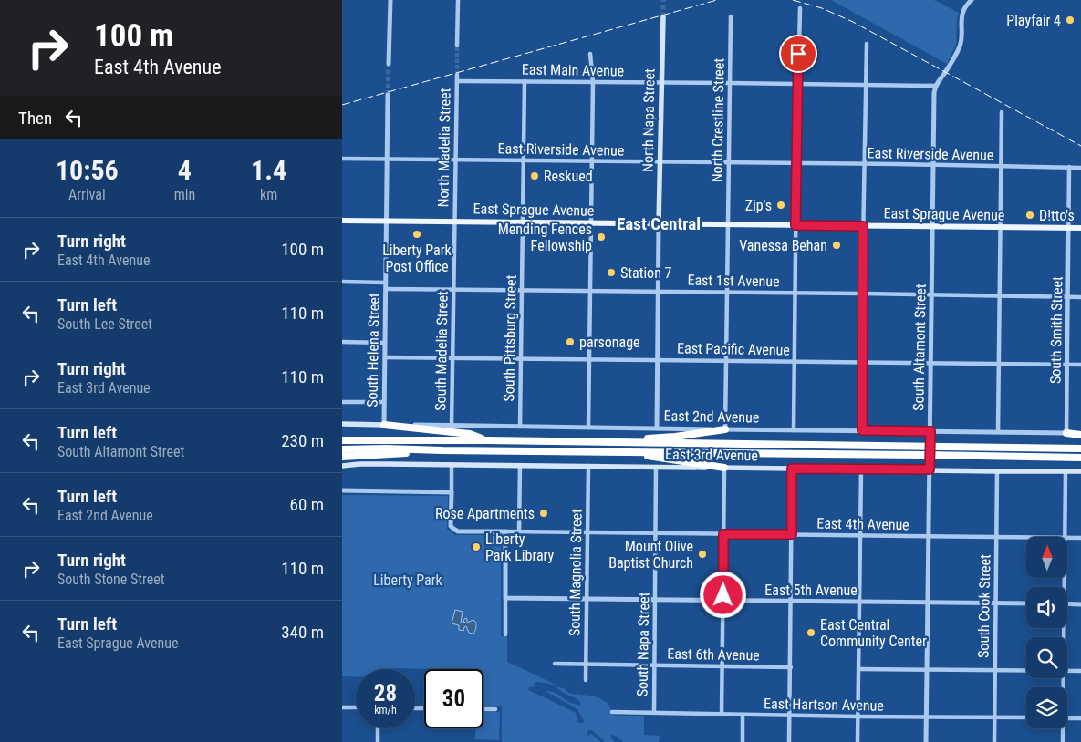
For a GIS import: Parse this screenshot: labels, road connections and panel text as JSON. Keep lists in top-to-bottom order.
{
  "streets": {
    "main road": [
      "North Napa Street",
      "East Sprague Avenue",
      "East 2nd Avenue",
      "East 3rd Avenue"
    ],
    "street": [
      "East Main Avenue",
      "North Crestline Street",
      "North Madelia Street",
      "East Riverside Avenue",
      "East 1st Avenue",
      "South Smith Street",
      "South Pittsburg Street",
      "South Altamont Street",
      "East Pacific Avenue",
      "South Helena Street",
      "South Madelia Street",
      "East 4th Avenue",
      "South Magnolia Street",
      "East 5th Avenue",
      "South Cook Street",
      "South Napa Street",
      "East 6th Avenue",
      "East Hartson Avenue"
    ]
  },
  "crossings": [
    ["East Main Avenue", "North Napa Street"],
    ["East Main Avenue", "North Crestline Street"],
    ["East Main Avenue", "North Madelia Street"],
    ["East Main Avenue", "South Pittsburg Street"],
    ["East Main Avenue", "South Altamont Street"],
    ["North Napa Street", "East Riverside Avenue"],
    ["North Napa Street", "East Sprague Avenue"],
    ["North Crestline Street", "East Riverside Avenue"],
    ["North Crestline Street", "East Sprague Avenue"],
    ["North Crestline Street", "East 1st Avenue"],
    ["North Crestline Street", "East Pacific Avenue"],
    ["North Crestline Street", "East 2nd Avenue"],
    ["North Madelia Street", "East Riverside Avenue"],
    ["North Madelia Street", "East Sprague Avenue"],
    ["North Madelia Street", "South Madelia Street"],
    ["East Riverside Avenue", "South Smith Street"],
    ["East Riverside Avenue", "South Pittsburg Street"],
    ["East Riverside Avenue", "South Altamont Street"],
    ["East Riverside Avenue", "South Helena Street"],
    ["East Sprague Avenue", "South Smith Street"],
    ["East Sprague Avenue", "South Pittsburg Street"],
    ["East Sprague Avenue", "South Altamont Street"],
    ["East Sprague Avenue", "South Helena Street"],
    ["East Sprague Avenue", "South Madelia Street"],
    ["East 1st Avenue", "South Smith Street"],
    ["East 1st Avenue", "South Pittsburg Street"],
    ["East 1st Avenue", "South Altamont Street"],
    ["East 1st Avenue", "South Helena Street"],
    ["East 1st Avenue", "South Madelia Street"],
    ["South Smith Street", "East Pacific Avenue"],
    ["South Smith Street", "East 2nd Avenue"],
    ["South Pittsburg Street", "East Pacific Avenue"],
    ["South Pittsburg Street", "East 2nd Avenue"],
    ["South Altamont Street", "East Pacific Avenue"],
    ["South Altamont Street", "East 2nd Avenue"],
    ["South Altamont Street", "East 3rd Avenue"],
    ["South Altamont Street", "East 4th Avenue"],
    ["South Altamont Street", "East 5th Avenue"],
    ["South Altamont Street", "East Hartson Avenue"],
    ["East Pacific Avenue", "South Helena Street"],
    ["East Pacific Avenue", "South Madelia Street"],
    ["South Helena Street", "East 2nd Avenue"],
    ["South Madelia Street", "East 2nd Avenue"],
    ["East 3rd Avenue", "South Magnolia Street"],
    ["East 3rd Avenue", "South Cook Street"],
    ["East 3rd Avenue", "South Napa Street"],
    ["East 4th Avenue", "South Magnolia Street"],
    ["East 4th Avenue", "South Cook Street"],
    ["East 4th Avenue", "South Napa Street"],
    ["South Magnolia Street", "East 5th Avenue"],
    ["South Magnolia Street", "East 6th Avenue"],
    ["East 5th Avenue", "South Cook Street"],
    ["East 5th Avenue", "South Napa Street"],
    ["South Cook Street", "East Hartson Avenue"],
    ["South Napa Street", "East 6th Avenue"],
    ["South Napa Street", "East Hartson Avenue"]
  ],
  "districts": ["East Central"],
  "parks": ["Liberty Park"],
  "places": [
    "Playfair 4",
    "Reskued",
    "Zip's",
    "D!tto's",
    "Liberty Park Post Office",
    "Mending Fences Fellowship",
    "Vanessa Behan",
    "Station 7",
    "parsonage",
    "Rose Apartments",
    "Liberty Park Library",
    "Mount Olive Baptist Church",
    "East Central Community Center"
  ],
  "north": "top",
  "page": {
    "turn": ["100 m", "East 4th Avenue"],
    "then": "Then",
    "eta": [
      "10:56",
      "Arrival",
      "4",
      "min",
      "1.4",
      "km"
    ],
    "list": [
      {
        "name": "Turn right",
        "note": "East 4th Avenue",
        "value": "100 m"
      },
      {
        "name": "Turn left",
        "note": "South Lee Street",
        "value": "110 m"
      },
      {
        "name": "Turn right",
        "note": "East 3rd Avenue",
        "value": "110 m"
      },
      {
        "name": "Turn left",
        "note": "South Altamont Street",
        "value": "230 m"
      },
      {
        "name": "Turn left",
        "note": "East 2nd Avenue",
        "value": "60 m"
      },
      {
        "name": "Turn right",
        "note": "South Stone Street",
        "value": "110 m"
      },
      {
        "name": "Turn left",
        "note": "East Sprague Avenue",
        "value": "340 m"
      }
    ],
    "speed": "28 km/h",
    "limit": "30"
  }
}
